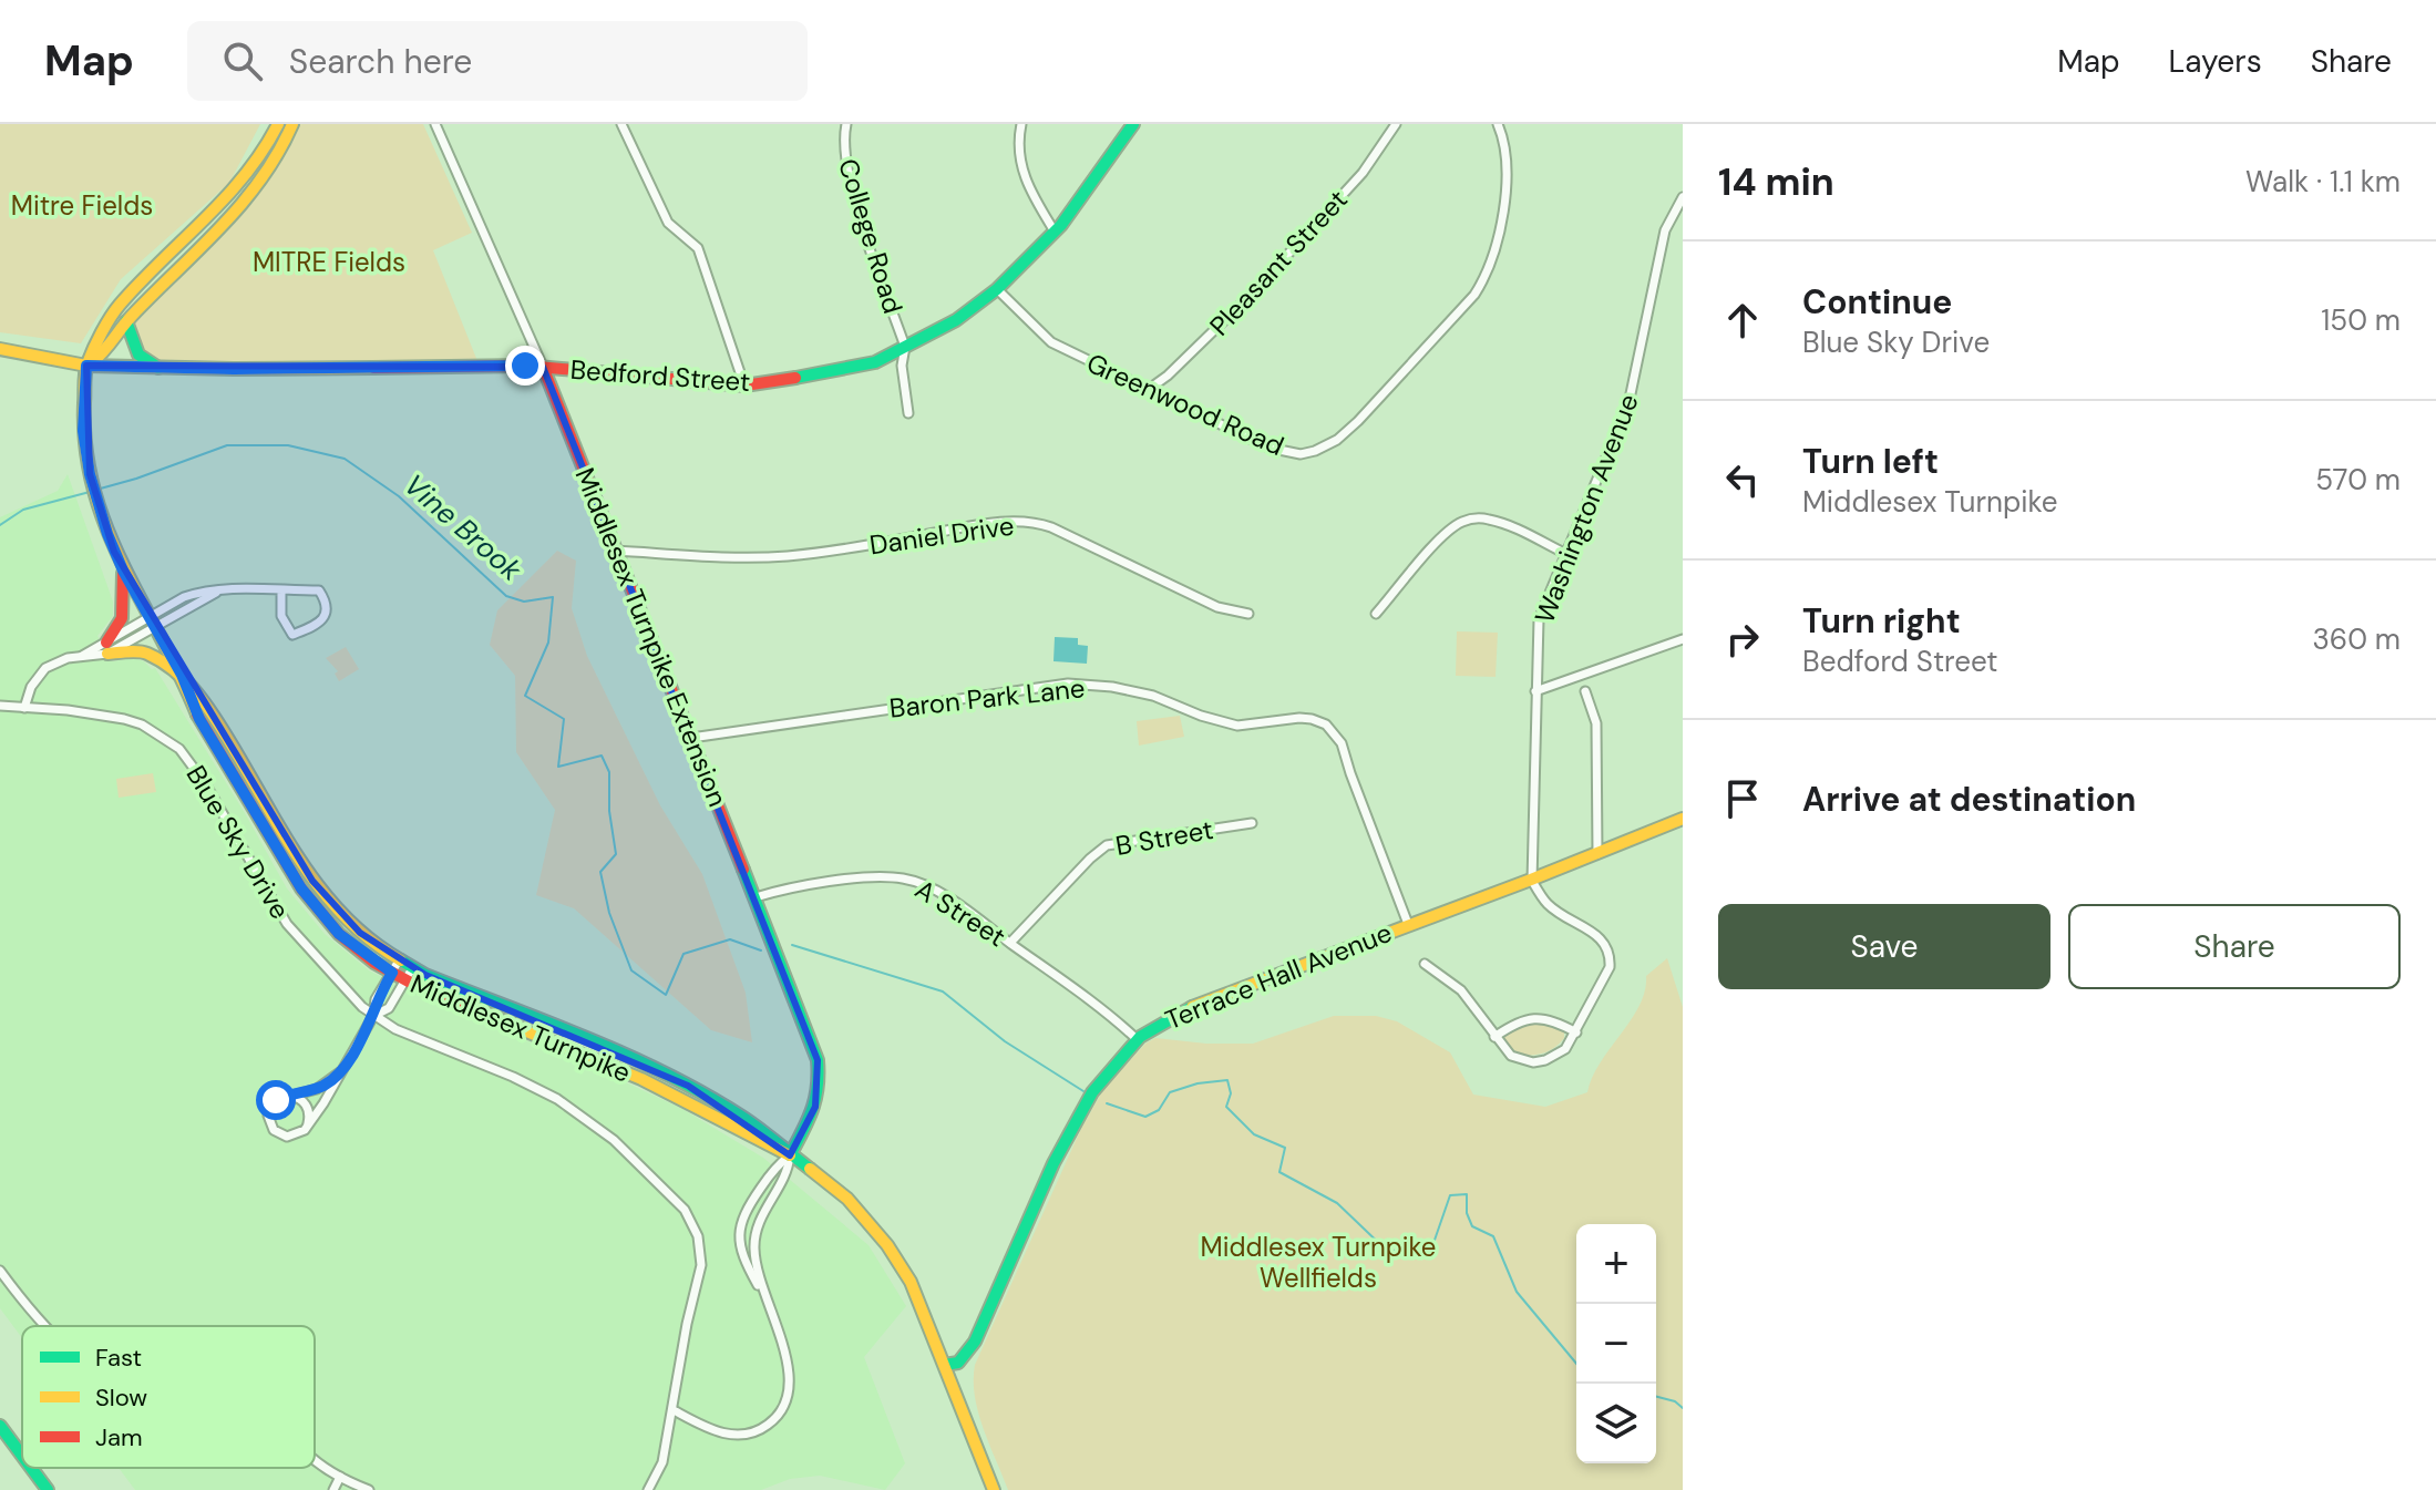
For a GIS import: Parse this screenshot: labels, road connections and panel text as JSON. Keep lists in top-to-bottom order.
{
  "streets": {
    "main road": [
      "Bedford Street",
      "Middlesex Turnpike Extension",
      "Terrace Hall Avenue",
      "Middlesex Turnpike"
    ],
    "street": [
      "College Road",
      "Pleasant Street",
      "Greenwood Road",
      "Washington Avenue",
      "Daniel Drive",
      "Baron Park Lane",
      "B Street",
      "Blue Sky Drive",
      "A Street"
    ]
  },
  "crossings": [
    ["College Road", "Bedford Street"],
    ["Pleasant Street", "Greenwood Road"],
    ["Bedford Street", "Greenwood Road"],
    ["Bedford Street", "Middlesex Turnpike Extension"],
    ["Bedford Street", "Middlesex Turnpike"],
    ["Washington Avenue", "Terrace Hall Avenue"],
    ["Daniel Drive", "Middlesex Turnpike Extension"],
    ["Middlesex Turnpike Extension", "Baron Park Lane"],
    ["Middlesex Turnpike Extension", "A Street"],
    ["Middlesex Turnpike Extension", "Middlesex Turnpike"],
    ["Baron Park Lane", "Terrace Hall Avenue"],
    ["B Street", "A Street"],
    ["A Street", "Terrace Hall Avenue"],
    ["Terrace Hall Avenue", "Middlesex Turnpike"]
  ],
  "water": ["Vine Brook"],
  "parks": ["Mitre Fields", "MITRE Fields", "Middlesex Turnpike Wellfields"],
  "legend": ["Fast", "Slow", "Jam"],
  "page": {
    "header": "Map",
    "search": "Search here",
    "nav": ["Map", "Layers", "Share"],
    "heading": ["14 min", "Walk · 1.1 km"],
    "list": [
      ["Continue", "Blue Sky Drive", "150 m"],
      ["Turn left", "Middlesex Turnpike", "570 m"],
      ["Turn right", "Bedford Street", "360 m"],
      "Arrive at destination"
    ],
    "buttons": ["Save", "Share"],
    "map_buttons": ["+", "−"]
  }
}
